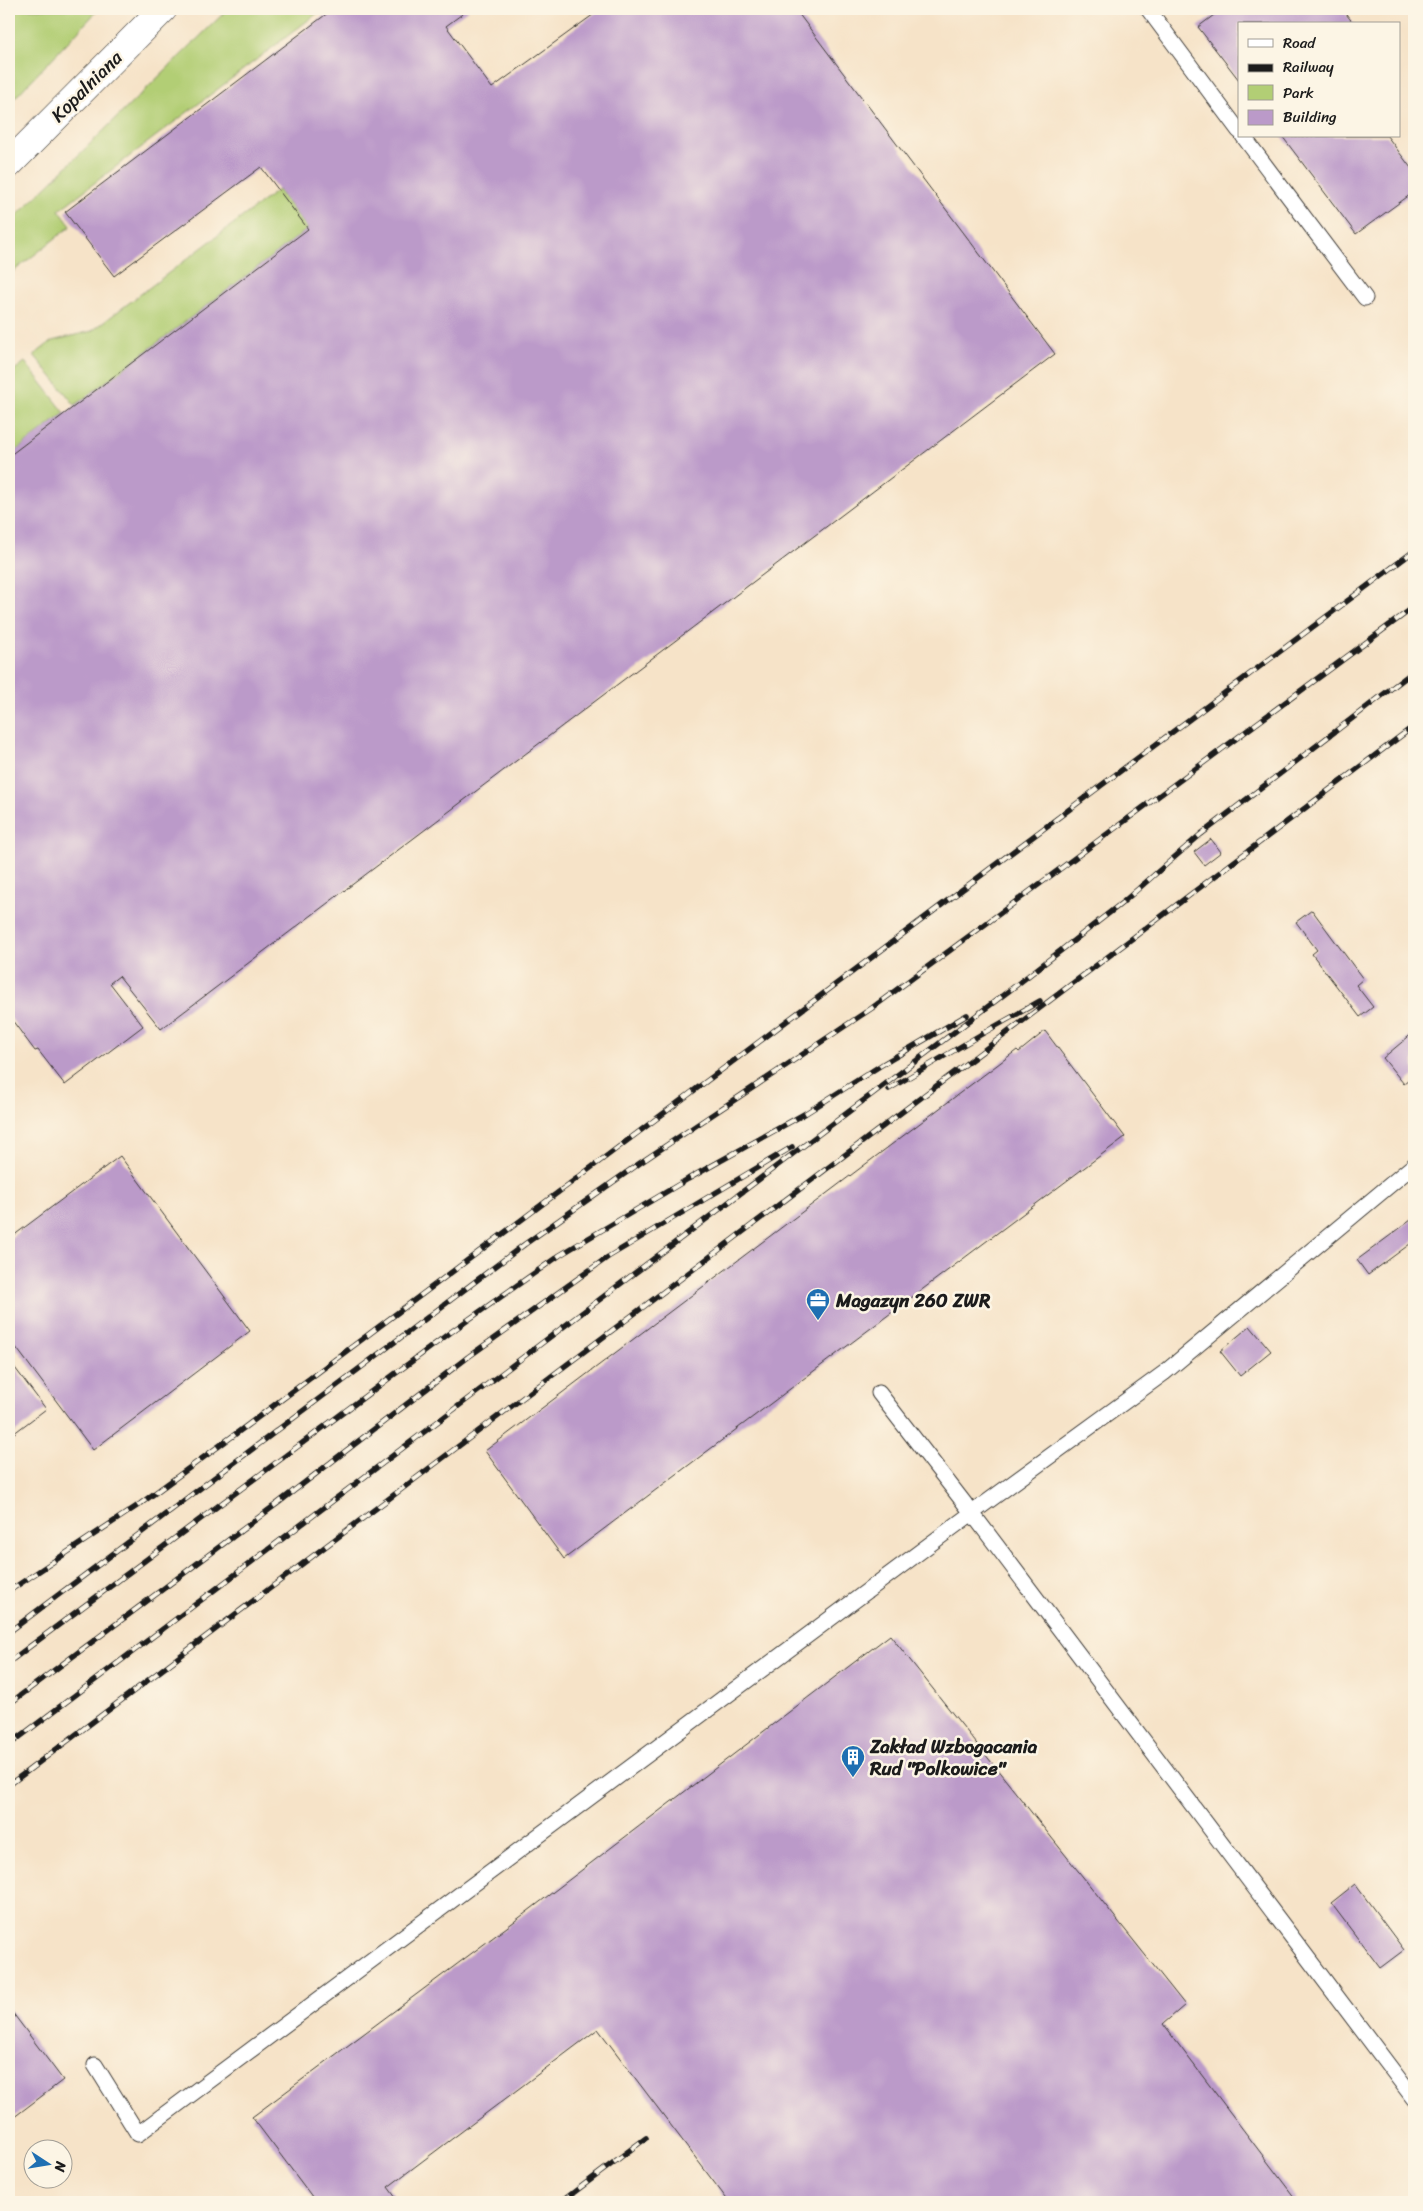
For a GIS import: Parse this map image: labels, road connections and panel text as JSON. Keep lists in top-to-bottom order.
{
  "streets": {
    "street": ["Kopalniana"]
  },
  "places": {
    "office": ["Magazyn 260 ZWR"],
    "building": ["Zakład Wzbogacania Rud \"Polkowice\""]
  },
  "legend": [
    "Road",
    "Railway",
    "Park",
    "Building"
  ],
  "north": "right"
}
